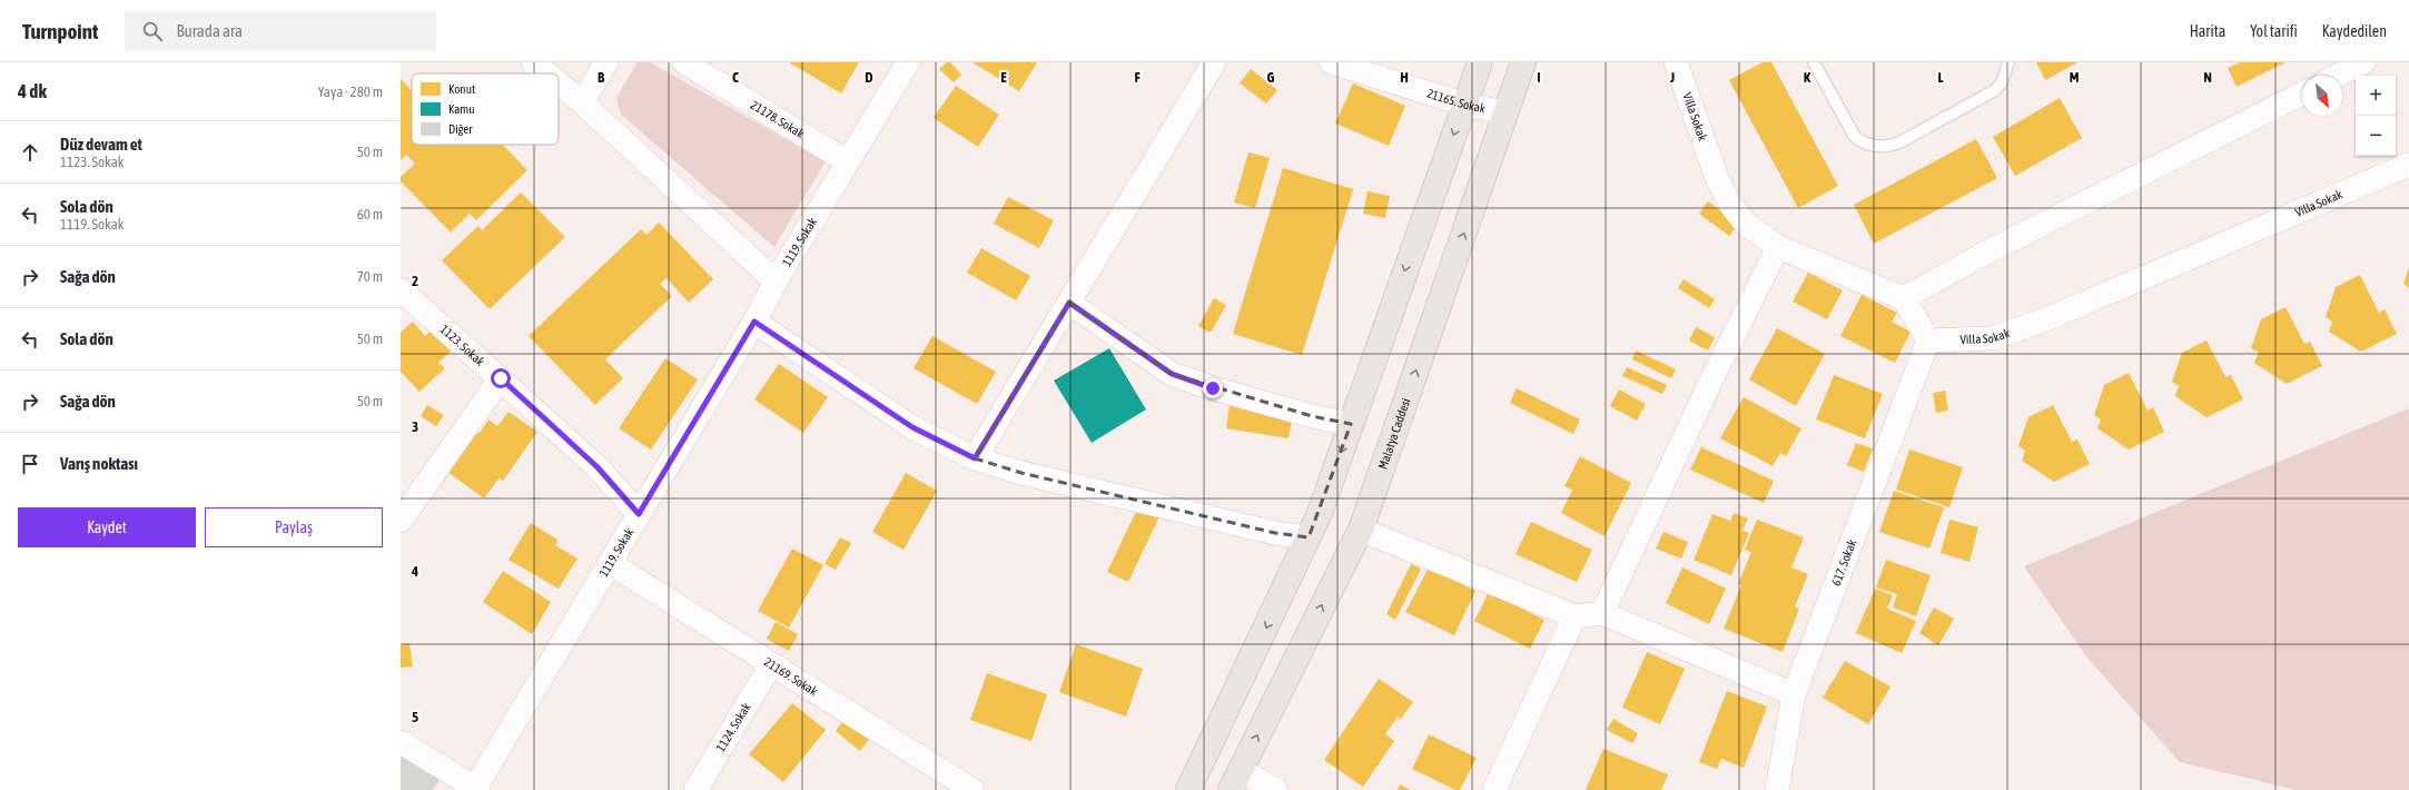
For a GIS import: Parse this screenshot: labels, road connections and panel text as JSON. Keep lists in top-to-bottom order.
{
  "streets": {
    "main road": ["Malatya Caddesi"],
    "street": [
      "21165. Sokak",
      "Villa Sokak",
      "21178. Sokak",
      "1119. Sokak",
      "1123. Sokak",
      "617. Sokak",
      "21169. Sokak",
      "1124. Sokak"
    ]
  },
  "crossings": [
    ["21165. Sokak", "Malatya Caddesi"],
    ["Villa Sokak", "617. Sokak"],
    ["21178. Sokak", "1119. Sokak"],
    ["1119. Sokak", "1123. Sokak"],
    ["1119. Sokak", "21169. Sokak"],
    ["21169. Sokak", "1124. Sokak"]
  ],
  "legend": ["Konut", "Kamu", "Diğer"],
  "north": "bottom right",
  "page": {
    "header": "Turnpoint",
    "search": "Burada ara",
    "nav": ["Harita", "Yol tarifi", "Kaydedilen"],
    "heading": ["4 dk", "Yaya · 280 m"],
    "map_buttons": ["+", "−"],
    "list": [
      ["Düz devam et", "1123. Sokak", "50 m"],
      ["Sola dön", "1119. Sokak", "60 m"],
      ["Sağa dön", "70 m"],
      ["Sola dön", "50 m"],
      ["Sağa dön", "50 m"],
      "Varış noktası"
    ],
    "buttons": ["Kaydet", "Paylaş"]
  },
  "grid": {
    "columns": [
      "B",
      "C",
      "D",
      "E",
      "F",
      "G",
      "H",
      "I",
      "J",
      "K",
      "L",
      "M",
      "N"
    ],
    "rows": [
      "2",
      "3",
      "4",
      "5"
    ]
  }
}
